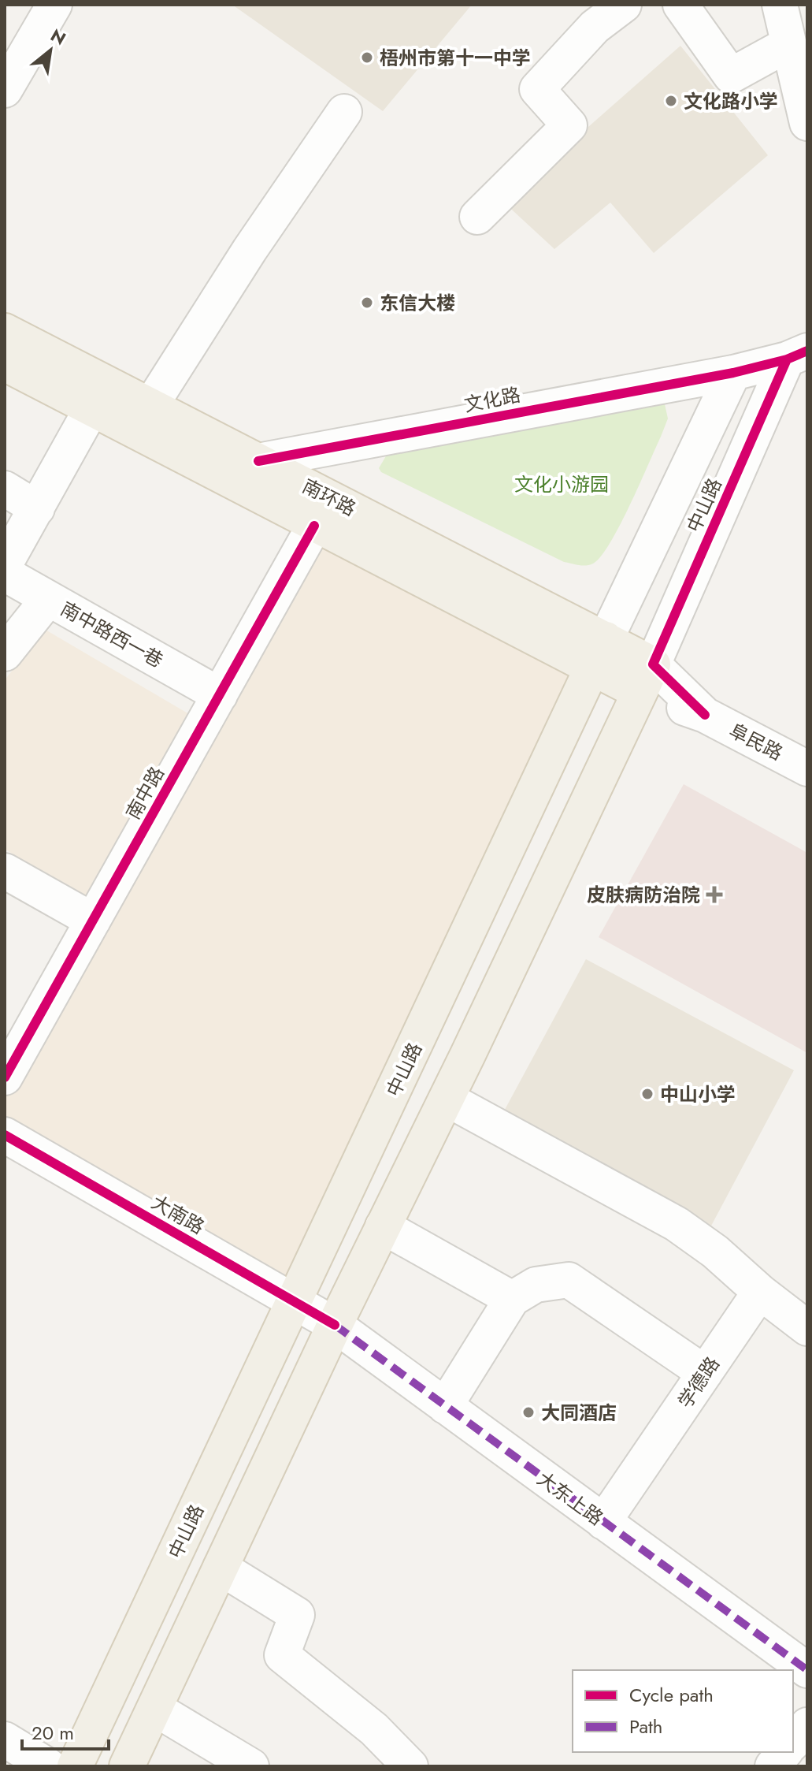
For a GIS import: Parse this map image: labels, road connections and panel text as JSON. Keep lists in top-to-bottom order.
{
  "streets": {
    "main road": ["南环路", "中山路"],
    "street": [
      "文化路",
      "南中路西一巷",
      "阜民路",
      "南中路",
      "大南路",
      "学德路",
      "大东上路"
    ]
  },
  "crossings": [
    ["文化路", "南环路"],
    ["文化路", "中山路"],
    ["南环路", "中山路"],
    ["南环路", "阜民路"],
    ["南环路", "南中路"],
    ["中山路", "阜民路"],
    ["中山路", "大南路"],
    ["中山路", "大东上路"],
    ["南中路西一巷", "南中路"],
    ["大南路", "大东上路"],
    ["学德路", "大东上路"]
  ],
  "parks": ["文化小游园"],
  "places": {
    "other": [
      "梧州市第十一中学",
      "文化路小学",
      "东信大楼",
      "中山小学",
      "大同酒店"
    ],
    "health": ["皮肤病防治院"]
  },
  "legend": ["Cycle path", "Path"],
  "scale_bar": "20 m",
  "north": "top right"
}
